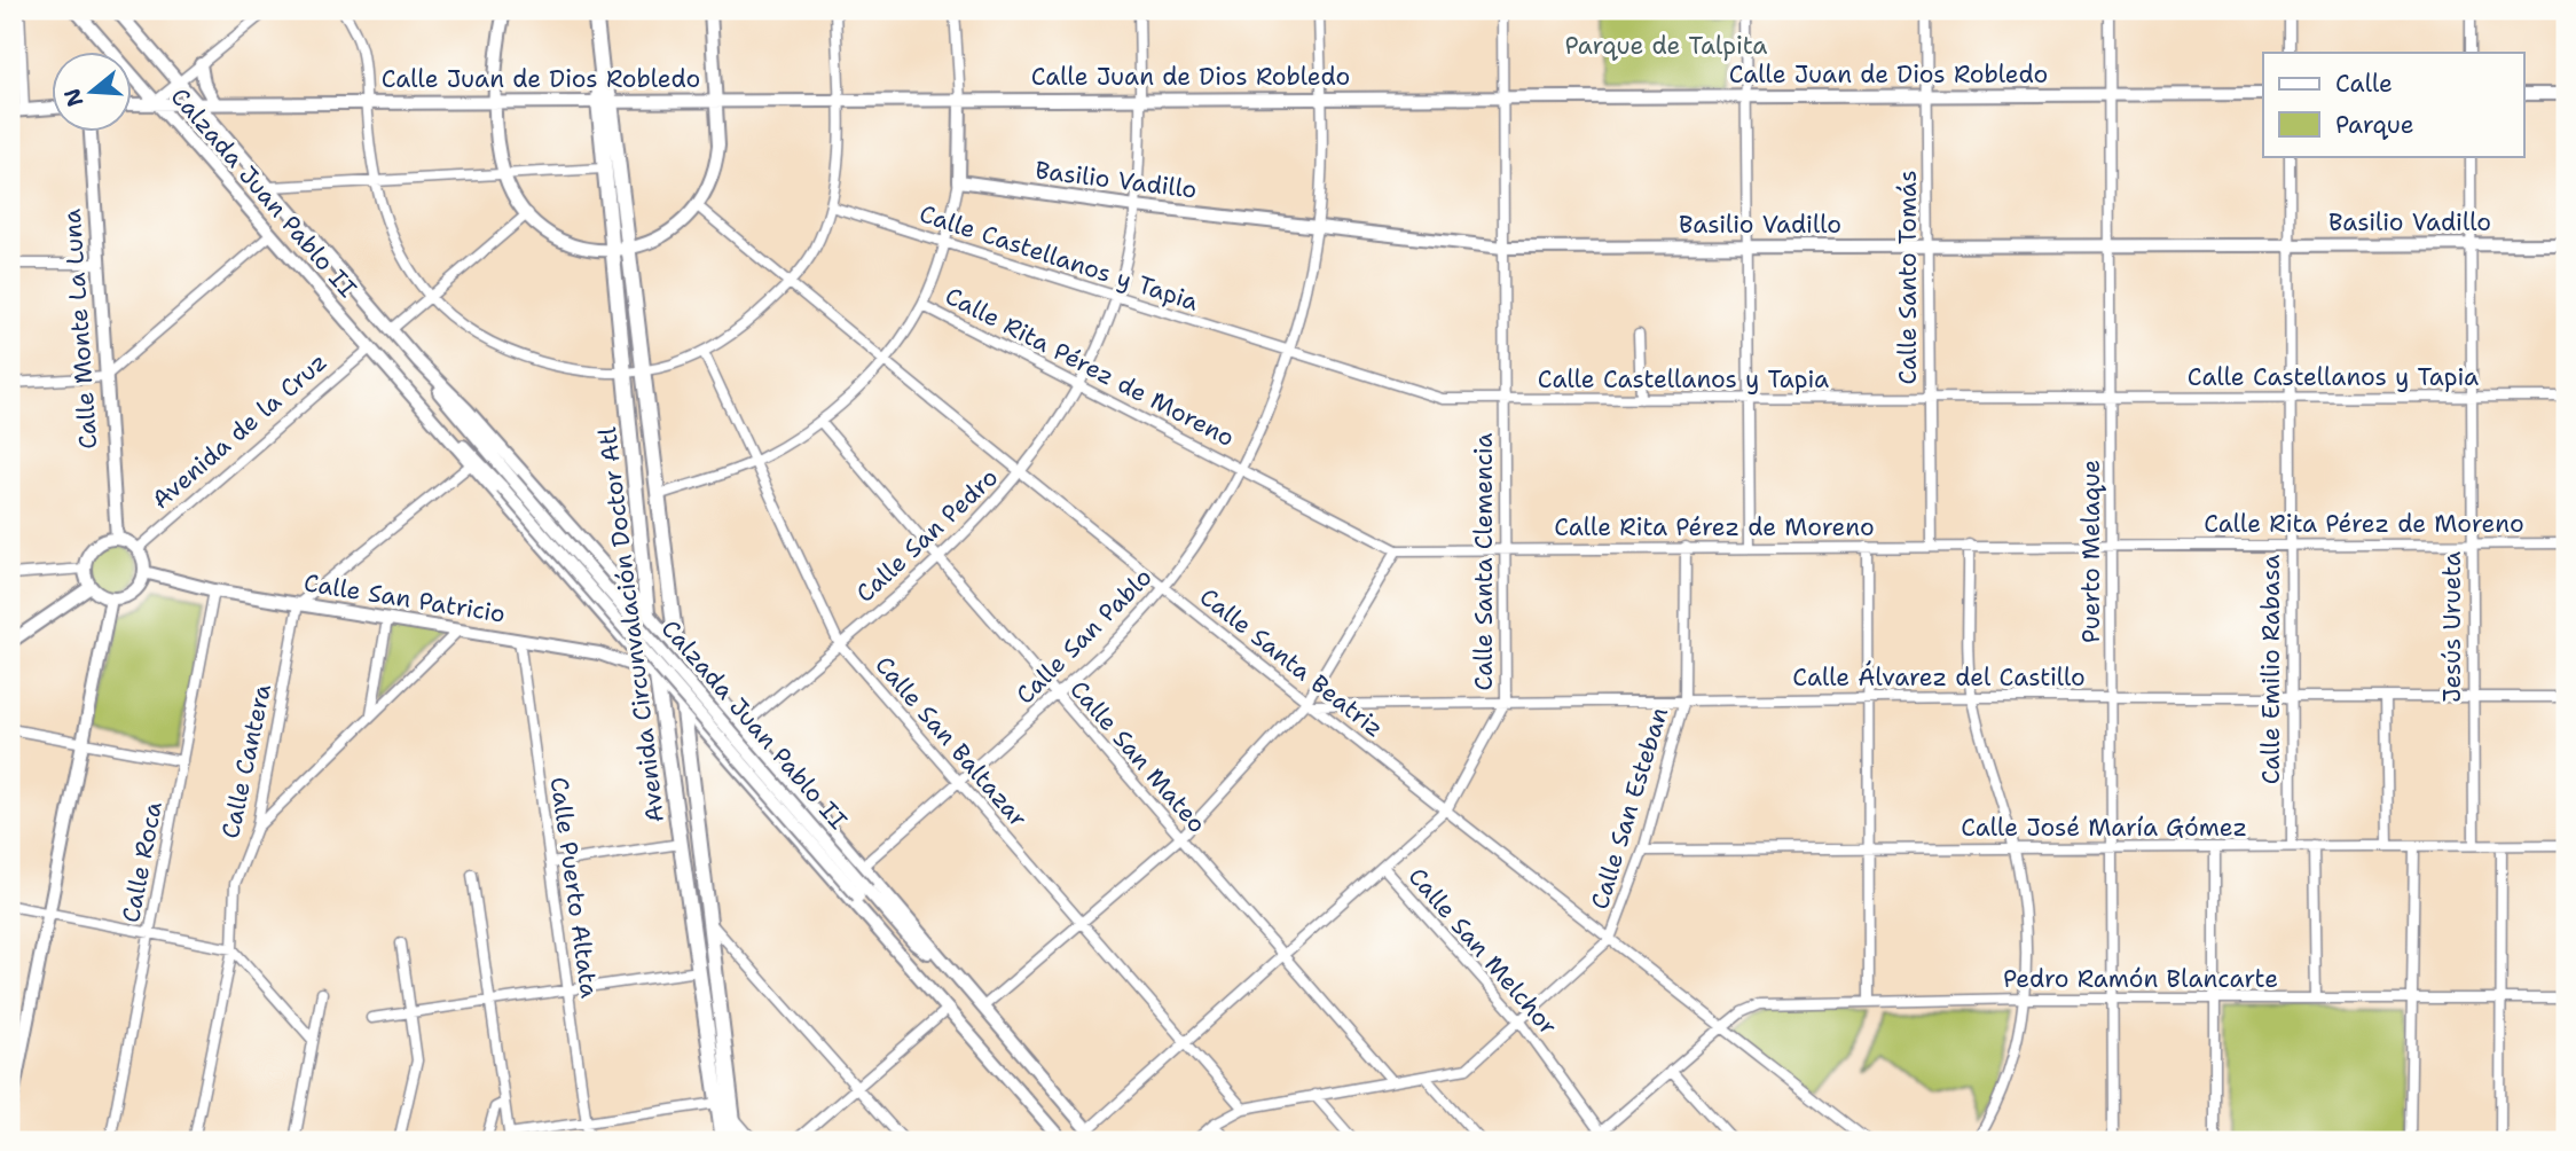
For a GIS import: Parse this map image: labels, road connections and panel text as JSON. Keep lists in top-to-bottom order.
{
  "streets": {
    "main road": ["Avenida Circunvalación Doctor Atl"],
    "street": [
      "Calle Juan de Dios Robledo",
      "Basilio Vadillo",
      "Calzada Juan Pablo II",
      "Calle Castellanos y Tapia",
      "Calle Santo Tomás",
      "Calle Monte La Luna",
      "Calle Rita Pérez de Moreno",
      "Avenida de la Cruz",
      "Calle San Pedro",
      "Puerto Melaque",
      "Calle Santa Clemencia",
      "Calle San Patricio",
      "Jesús Urueta",
      "Calle San Pablo",
      "Calle Santa Beatriz",
      "Calle Emilio Rabasa",
      "Calle Álvarez del Castillo",
      "Calle San Baltazar",
      "Calle San Mateo",
      "Calle Cantera",
      "Calle San Esteban",
      "Calle José María Gómez",
      "Calle Roca",
      "Calle Puerto Altata",
      "Calle San Melchor",
      "Pedro Ramón Blancarte"
    ]
  },
  "crossings": [
    ["Calle Juan de Dios Robledo", "Calzada Juan Pablo II"],
    ["Calle Juan de Dios Robledo", "Calle Santo Tomás"],
    ["Calle Juan de Dios Robledo", "Calle San Pedro"],
    ["Calle Juan de Dios Robledo", "Puerto Melaque"],
    ["Calle Juan de Dios Robledo", "Calle Santa Clemencia"],
    ["Calle Juan de Dios Robledo", "Avenida Circunvalación Doctor Atl"],
    ["Calle Juan de Dios Robledo", "Calle San Pablo"],
    ["Basilio Vadillo", "Calle Santo Tomás"],
    ["Basilio Vadillo", "Calle San Pedro"],
    ["Basilio Vadillo", "Puerto Melaque"],
    ["Basilio Vadillo", "Calle Santa Clemencia"],
    ["Basilio Vadillo", "Jesús Urueta"],
    ["Basilio Vadillo", "Calle San Pablo"],
    ["Basilio Vadillo", "Calle Emilio Rabasa"],
    ["Calzada Juan Pablo II", "Avenida de la Cruz"],
    ["Calzada Juan Pablo II", "Calle San Pedro"],
    ["Calzada Juan Pablo II", "Calle Santa Clemencia"],
    ["Calzada Juan Pablo II", "Calle San Patricio"],
    ["Calzada Juan Pablo II", "Avenida Circunvalación Doctor Atl"],
    ["Calzada Juan Pablo II", "Calle San Pablo"],
    ["Calle Castellanos y Tapia", "Calle Santo Tomás"],
    ["Calle Castellanos y Tapia", "Calle San Pedro"],
    ["Calle Castellanos y Tapia", "Puerto Melaque"],
    ["Calle Castellanos y Tapia", "Calle Santa Clemencia"],
    ["Calle Castellanos y Tapia", "Jesús Urueta"],
    ["Calle Castellanos y Tapia", "Calle San Pablo"],
    ["Calle Castellanos y Tapia", "Calle Emilio Rabasa"],
    ["Calle Santo Tomás", "Calle Rita Pérez de Moreno"],
    ["Calle Monte La Luna", "Avenida de la Cruz"],
    ["Calle Monte La Luna", "Calle San Patricio"],
    ["Calle Rita Pérez de Moreno", "Calle San Pedro"],
    ["Calle Rita Pérez de Moreno", "Puerto Melaque"],
    ["Calle Rita Pérez de Moreno", "Calle Santa Clemencia"],
    ["Calle Rita Pérez de Moreno", "Jesús Urueta"],
    ["Calle Rita Pérez de Moreno", "Calle San Pablo"],
    ["Calle Rita Pérez de Moreno", "Calle Emilio Rabasa"],
    ["Calle Rita Pérez de Moreno", "Calle San Esteban"],
    ["Avenida de la Cruz", "Calle San Patricio"],
    ["Calle San Pedro", "Calle Santa Beatriz"],
    ["Calle San Pedro", "Calle San Baltazar"],
    ["Calle San Pedro", "Calle San Mateo"],
    ["Puerto Melaque", "Calle Álvarez del Castillo"],
    ["Puerto Melaque", "Calle José María Gómez"],
    ["Puerto Melaque", "Pedro Ramón Blancarte"],
    ["Calle Santa Clemencia", "Calle Santa Beatriz"],
    ["Calle Santa Clemencia", "Calle Álvarez del Castillo"],
    ["Calle Santa Clemencia", "Calle San Baltazar"],
    ["Calle Santa Clemencia", "Calle San Mateo"],
    ["Calle Santa Clemencia", "Calle San Melchor"],
    ["Calle San Patricio", "Avenida Circunvalación Doctor Atl"],
    ["Calle San Patricio", "Calle Cantera"],
    ["Calle San Patricio", "Calle Roca"],
    ["Calle San Patricio", "Calle Puerto Altata"],
    ["Jesús Urueta", "Calle Álvarez del Castillo"],
    ["Jesús Urueta", "Calle José María Gómez"],
    ["Calle San Pablo", "Calle Santa Beatriz"],
    ["Calle San Pablo", "Calle San Baltazar"],
    ["Calle San Pablo", "Calle San Mateo"],
    ["Calle Santa Beatriz", "Calle Álvarez del Castillo"],
    ["Calle Santa Beatriz", "Calle San Esteban"],
    ["Calle Santa Beatriz", "Pedro Ramón Blancarte"],
    ["Calle Emilio Rabasa", "Calle Álvarez del Castillo"],
    ["Calle Emilio Rabasa", "Calle José María Gómez"],
    ["Calle Álvarez del Castillo", "Calle San Esteban"],
    ["Calle San Baltazar", "Calle San Esteban"],
    ["Calle San Mateo", "Calle San Esteban"],
    ["Calle San Esteban", "Calle José María Gómez"],
    ["Calle San Esteban", "Calle San Melchor"],
    ["Calle San Melchor", "Pedro Ramón Blancarte"]
  ],
  "parks": ["Parque de Talpita"],
  "legend": ["Calle", "Parque"],
  "north": "left"
}
